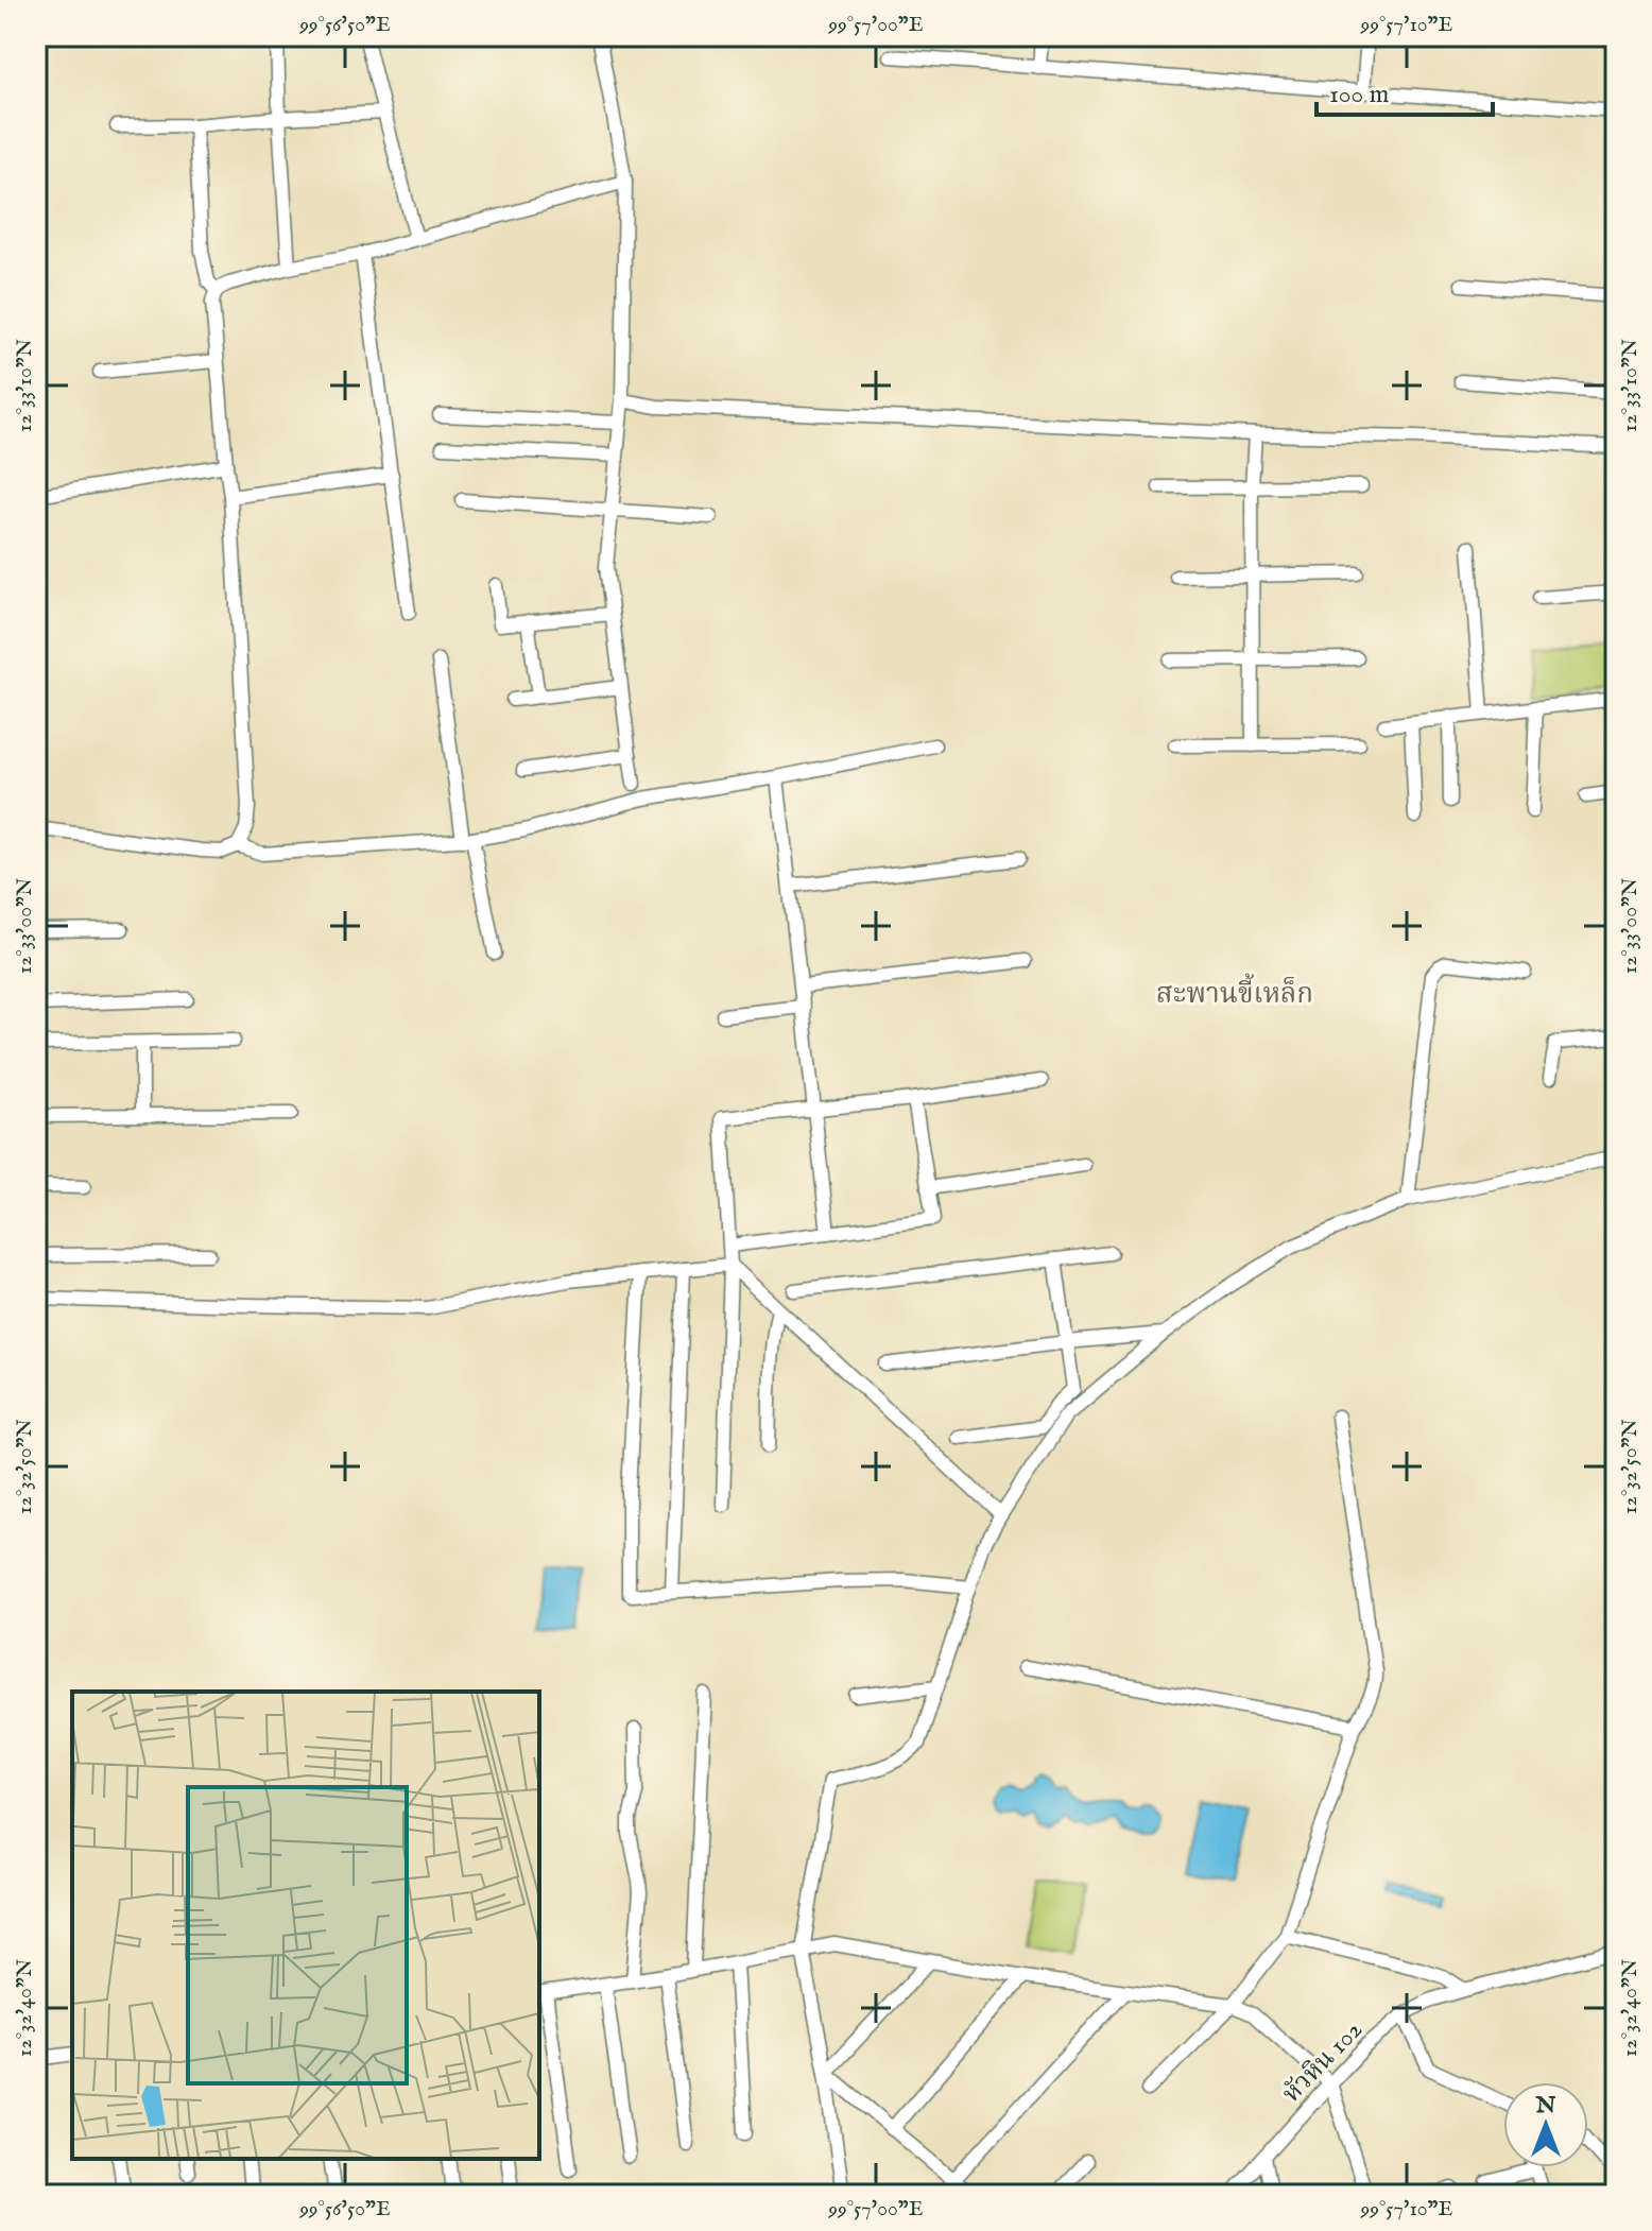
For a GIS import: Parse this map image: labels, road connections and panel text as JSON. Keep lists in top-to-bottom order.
{
  "streets": {
    "street": ["หัวหิน 102"]
  },
  "districts": ["สะพานขี้เหล็ก"],
  "scale_bar": "100 m",
  "north": "top",
  "coordinates": [
    "99°56'50\"E",
    "99°57'00\"E",
    "99°57'10\"E",
    "12°33'10\"N",
    "12°33'00\"N",
    "12°32'50\"N",
    "12°32'40\"N"
  ]
}
